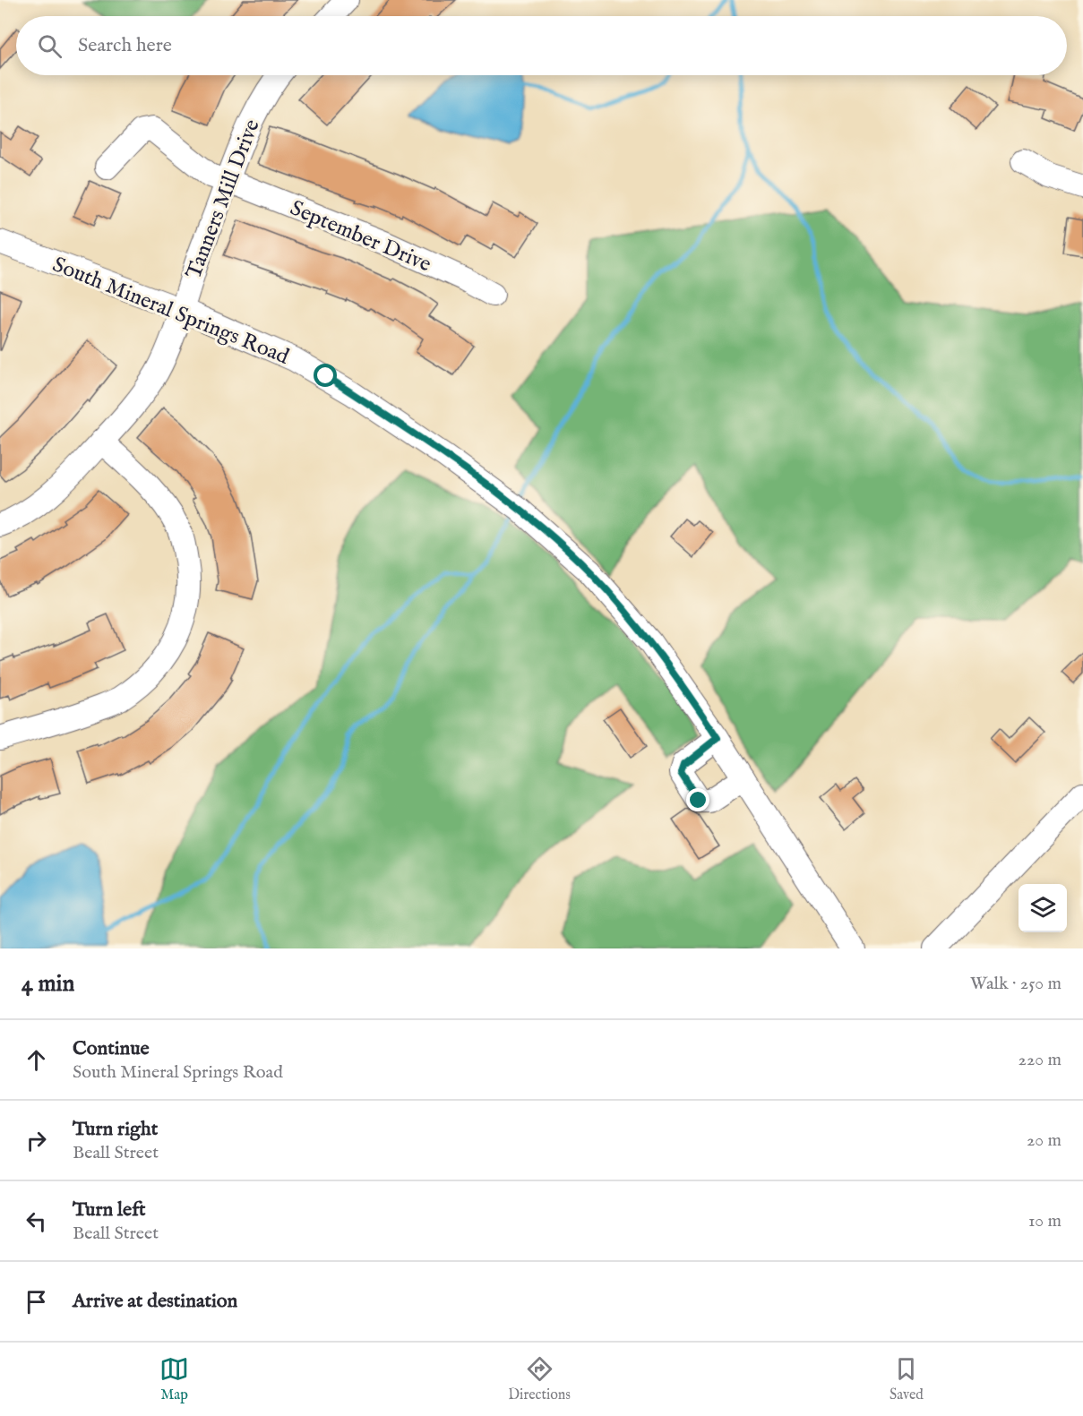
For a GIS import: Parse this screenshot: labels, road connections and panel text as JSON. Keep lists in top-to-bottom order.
{
  "streets": {
    "street": ["Tanners Mill Drive", "September Drive", "South Mineral Springs Road"]
  },
  "crossings": [
    ["Tanners Mill Drive", "September Drive"],
    ["Tanners Mill Drive", "South Mineral Springs Road"]
  ],
  "page": {
    "search": "Search here",
    "heading": ["4 min", "Walk · 250 m"],
    "list": [
      ["Continue", "South Mineral Springs Road", "220 m"],
      ["Turn right", "Beall Street", "20 m"],
      ["Turn left", "Beall Street", "10 m"],
      "Arrive at destination"
    ],
    "nav": ["Map", "Directions", "Saved"]
  }
}
